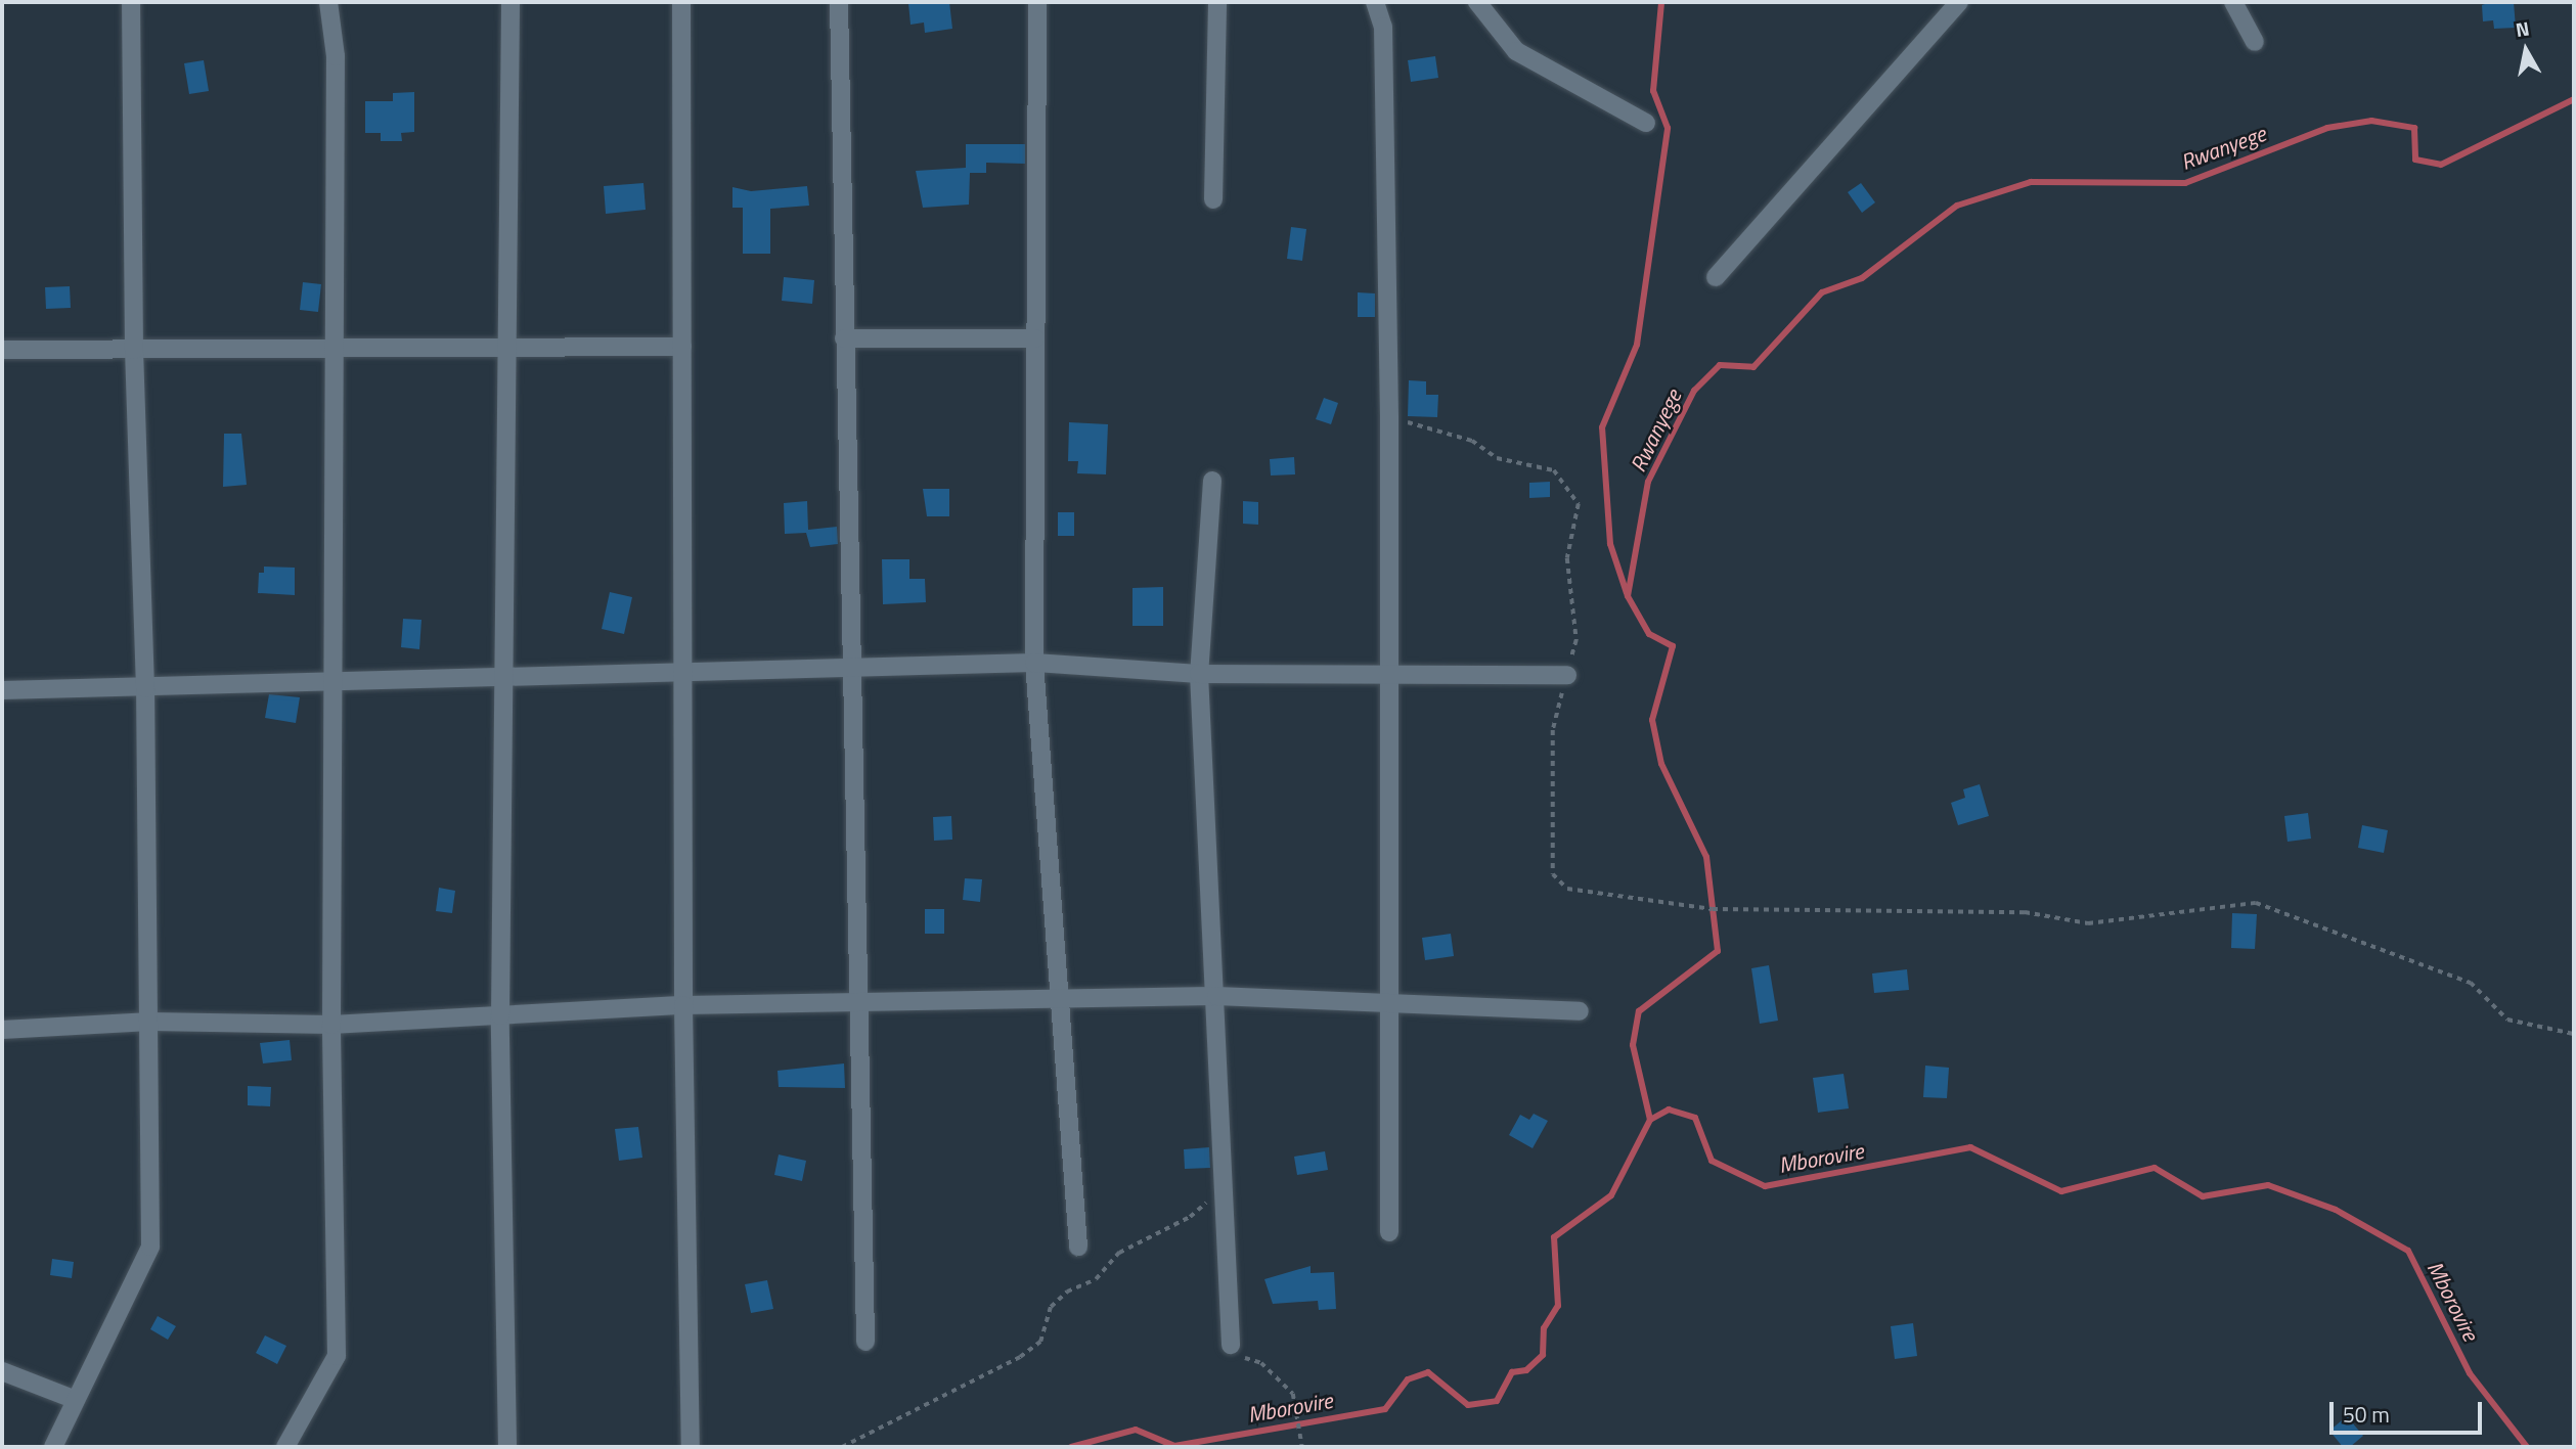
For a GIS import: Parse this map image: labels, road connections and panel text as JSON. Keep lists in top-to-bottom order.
{
  "water": ["Rwanyege", "Mborovire"],
  "scale_bar": "50 m",
  "north": "top"
}
